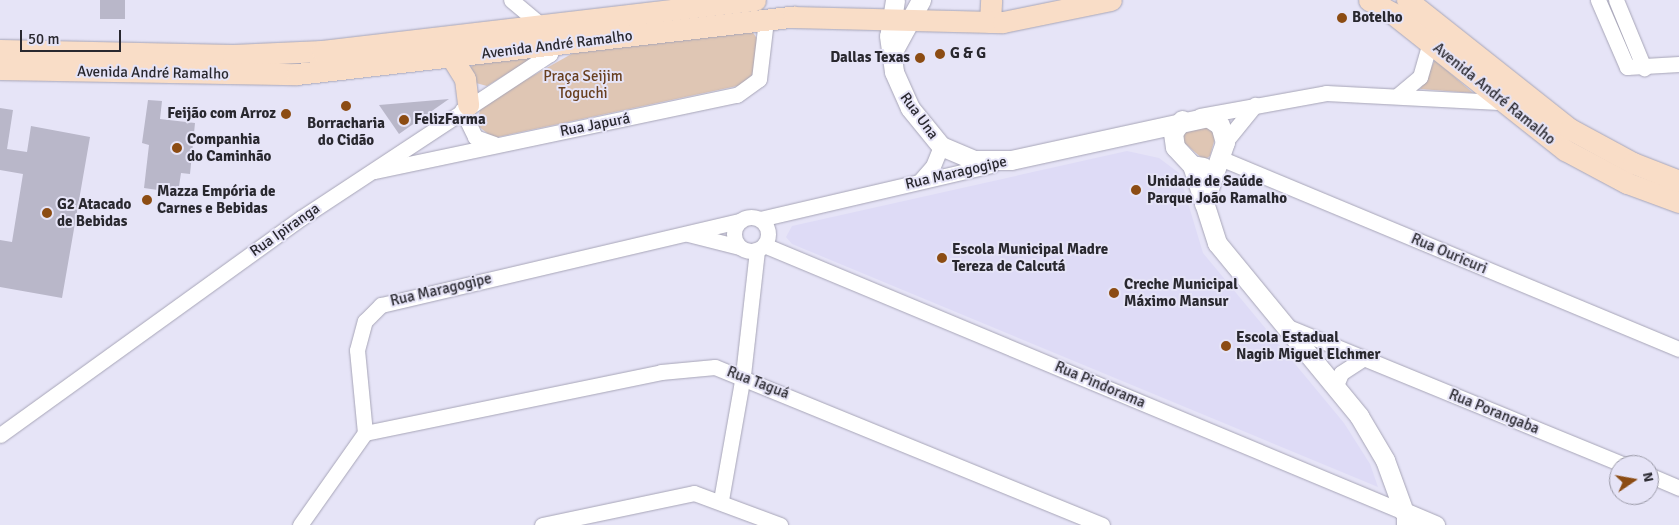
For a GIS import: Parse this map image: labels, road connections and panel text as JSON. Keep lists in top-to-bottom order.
{
  "streets": {
    "main road": ["Avenida André Ramalho"],
    "street": [
      "Rua Una",
      "Rua Japurá",
      "Rua Maragogipe",
      "Rua Ipiranga",
      "Rua Ouricuri",
      "Rua Taguá",
      "Rua Pindorama",
      "Rua Porangaba"
    ]
  },
  "crossings": [
    ["Avenida André Ramalho", "Rua Una"],
    ["Avenida André Ramalho", "Rua Japurá"],
    ["Avenida André Ramalho", "Rua Ipiranga"],
    ["Rua Una", "Rua Maragogipe"],
    ["Rua Japurá", "Rua Ipiranga"],
    ["Rua Maragogipe", "Rua Ouricuri"],
    ["Rua Maragogipe", "Rua Taguá"],
    ["Rua Maragogipe", "Rua Pindorama"]
  ],
  "parks": ["Praça Seijim Toguchi"],
  "places": [
    "Botelho",
    "G & G",
    "Dallas Texas",
    "Borracharia do Cidão",
    "Feijão com Arroz",
    "FelizFarma",
    "Companhia do Caminhão",
    "Unidade de Saúde Parque João Ramalho",
    "Mazza Empória de Carnes e Bebidas",
    "G2 Atacado de Bebidas",
    "Escola Municipal Madre Tereza de Calcutá",
    "Creche Municipal Máximo Mansur",
    "Escola Estadual Nagib Miguel Elchmer"
  ],
  "scale_bar": "50 m",
  "north": "right"
}
